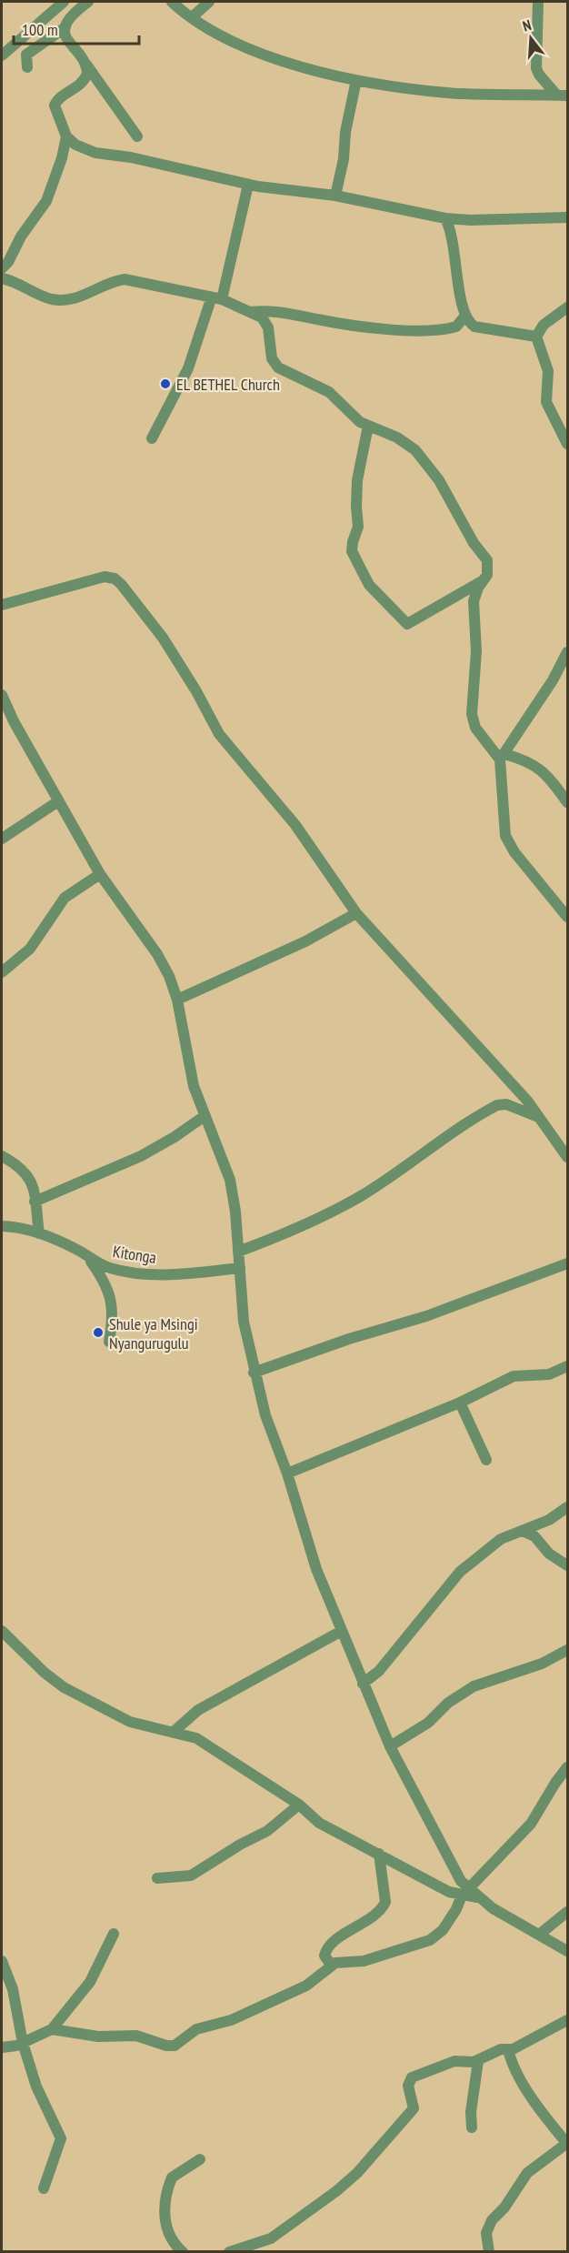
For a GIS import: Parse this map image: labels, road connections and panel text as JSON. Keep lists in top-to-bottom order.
{
  "streets": {
    "street": ["Kitonga"]
  },
  "places": ["EL BETHEL Church", "Shule ya Msingi Nyangurugulu"],
  "scale_bar": "100 m",
  "north": "top"
}
